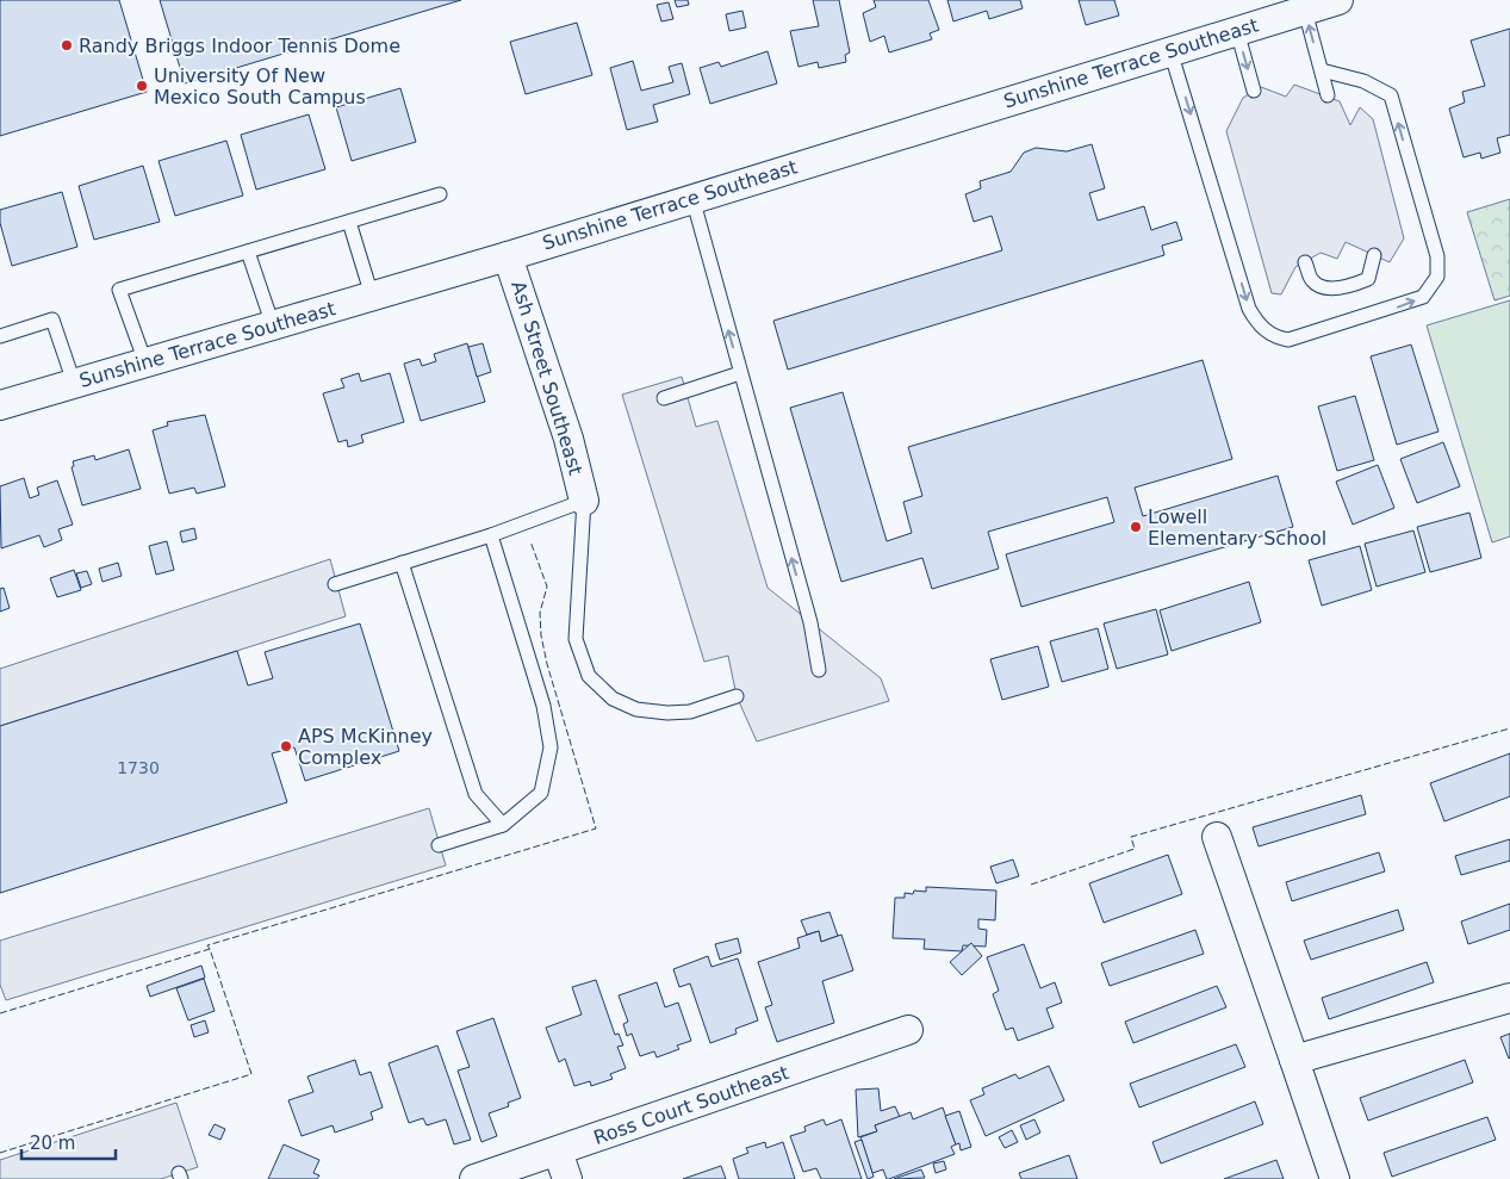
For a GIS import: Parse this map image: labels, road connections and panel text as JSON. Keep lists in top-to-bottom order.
{
  "streets": {
    "street": ["Sunshine Terrace Southeast", "Ash Street Southeast", "Ross Court Southeast"]
  },
  "crossings": [
    ["Sunshine Terrace Southeast", "Ash Street Southeast"]
  ],
  "places": [
    "Randy Briggs Indoor Tennis Dome",
    "University Of New Mexico South Campus",
    "Lowell Elementary School",
    "APS McKinney Complex"
  ],
  "house_numbers": ["1730"],
  "scale_bar": "20 m"
}
